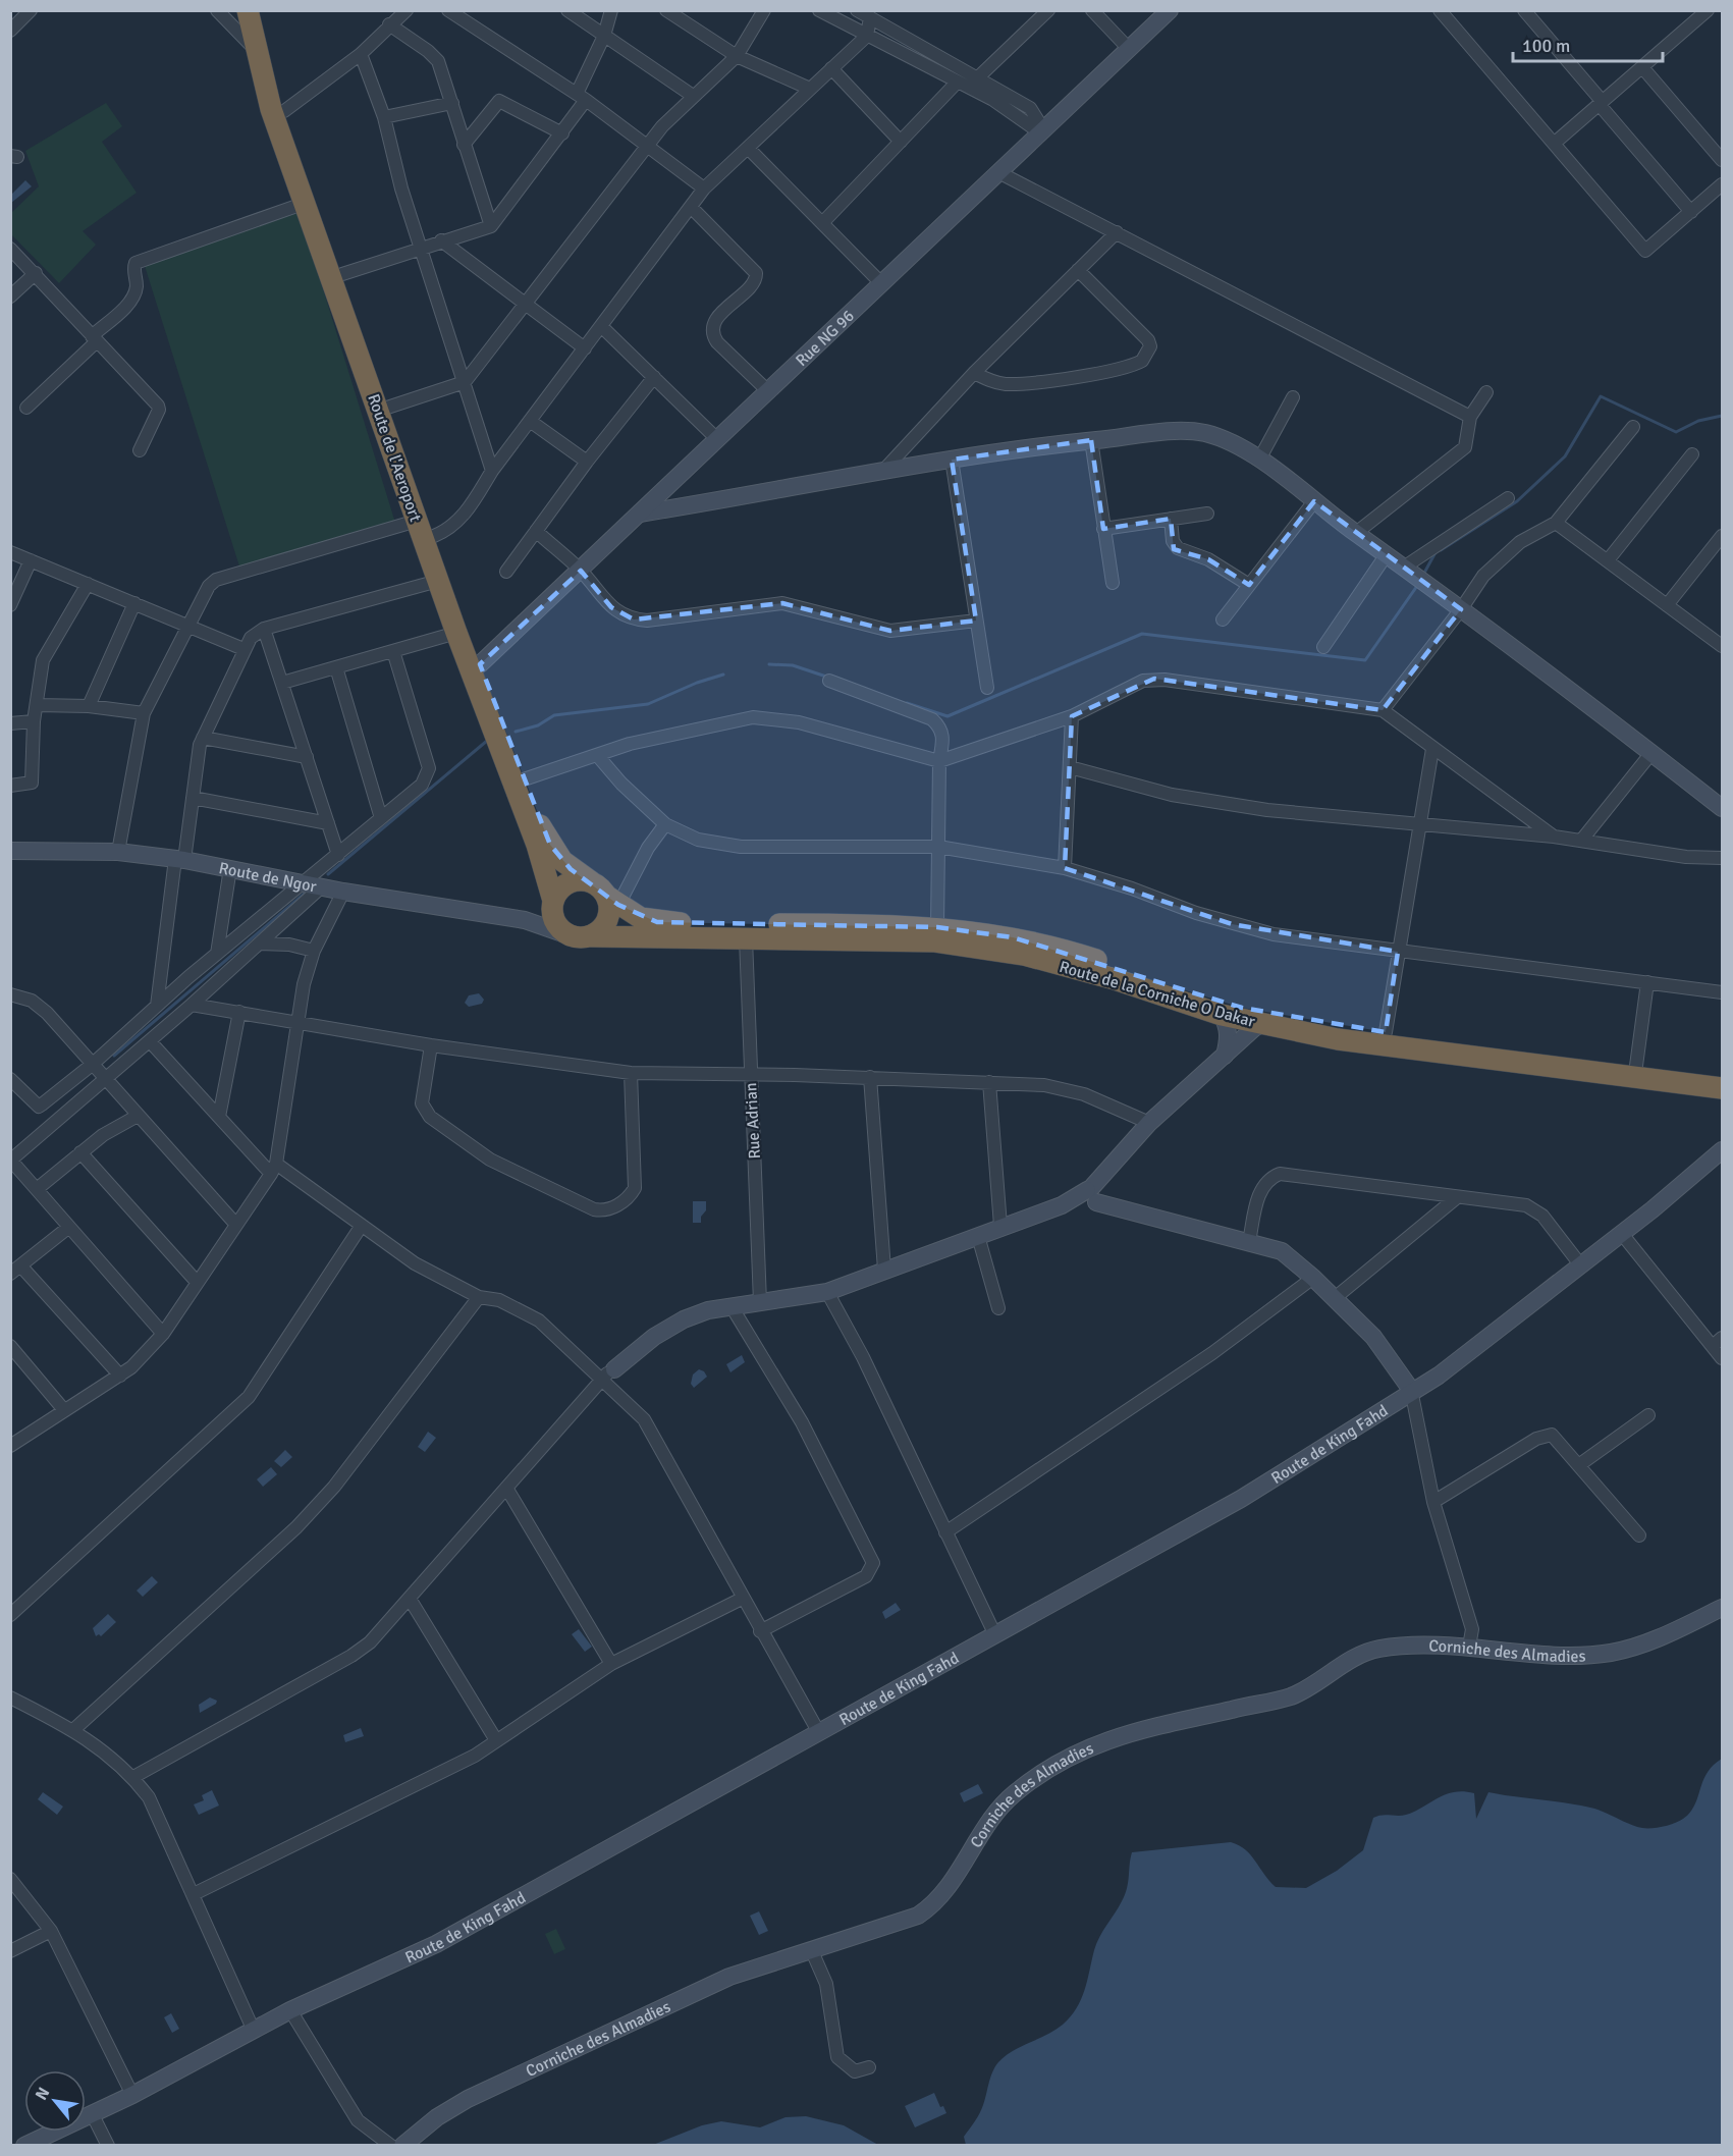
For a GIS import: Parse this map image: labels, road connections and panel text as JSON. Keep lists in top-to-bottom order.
{
  "streets": {
    "highway": ["Route de l'Aeroport", "Route de la Corniche O Dakar"],
    "street": [
      "Rue NG 96",
      "Route de Ngor",
      "Rue Adrian",
      "Route de King Fahd",
      "Corniche des Almadies"
    ]
  },
  "crossings": [
    ["Rue NG 96", "Route de l'Aeroport"],
    ["Route de l'Aeroport", "Route de Ngor"],
    ["Route de l'Aeroport", "Route de la Corniche O Dakar"],
    ["Route de Ngor", "Route de la Corniche O Dakar"],
    ["Route de la Corniche O Dakar", "Rue Adrian"]
  ],
  "scale_bar": "100 m",
  "north": "top left"
}
